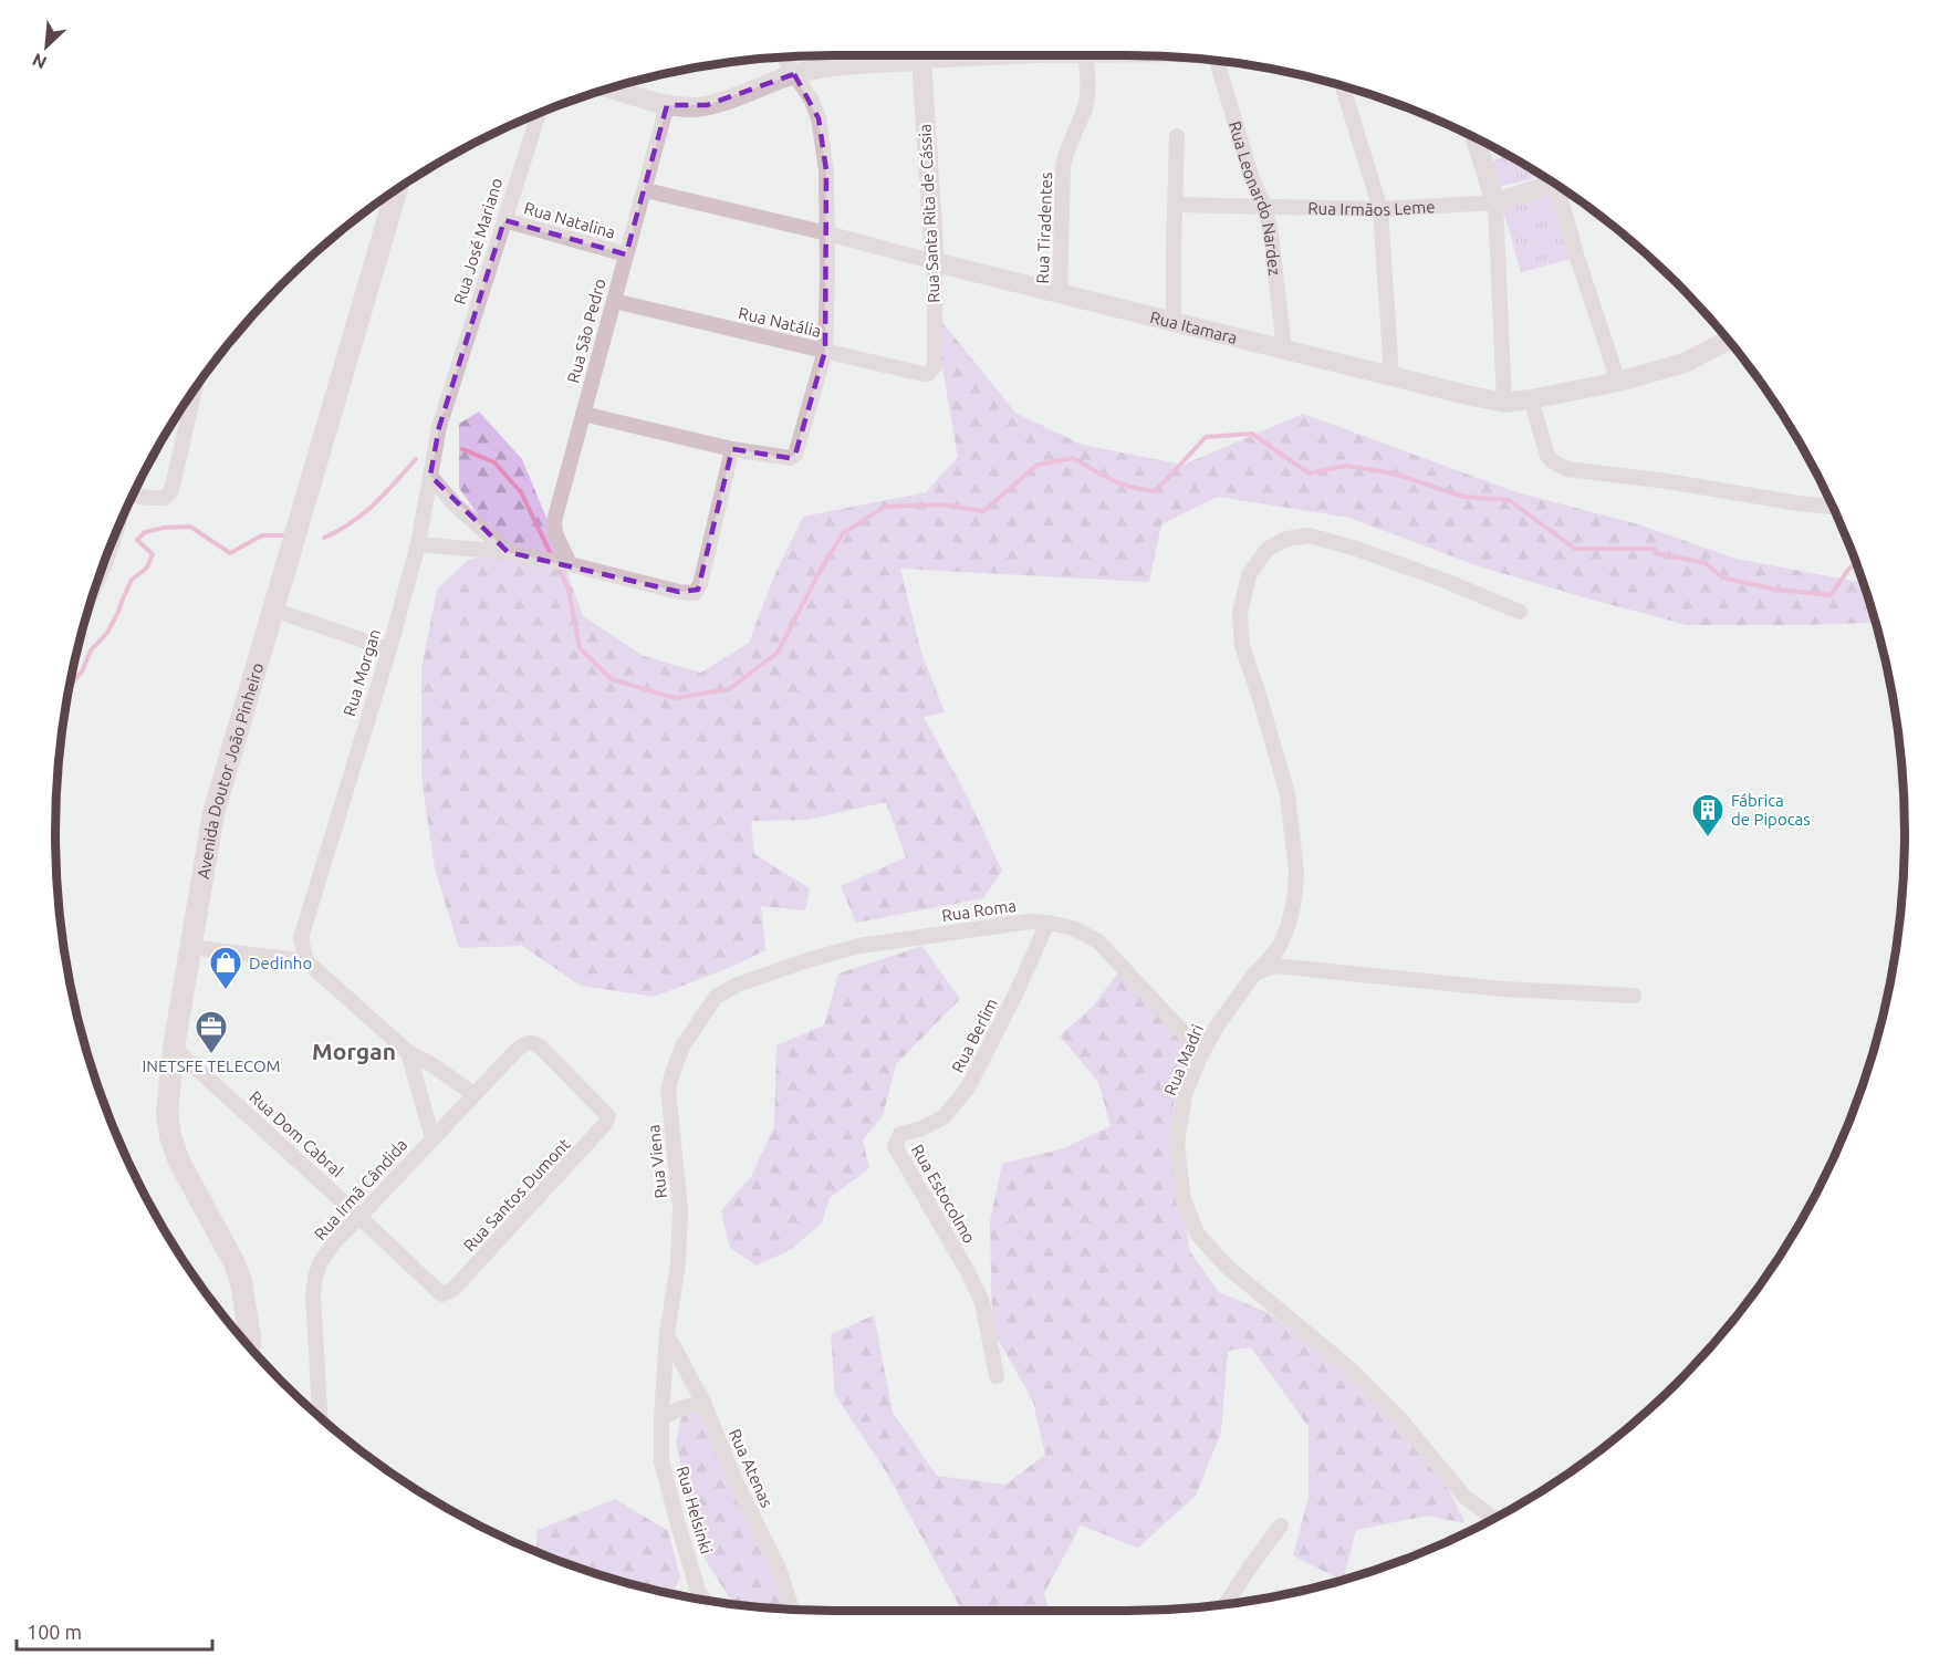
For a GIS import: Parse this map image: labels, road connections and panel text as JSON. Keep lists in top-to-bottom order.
{
  "streets": {
    "main road": ["Avenida Doutor João Pinheiro"],
    "street": [
      "Rua Leonardo Nardez",
      "Rua Irmãos Leme",
      "Rua Santa Rita de Cássia",
      "Rua Natalina",
      "Rua Tiradentes",
      "Rua José Mariano",
      "Rua Natália",
      "Rua Itamara",
      "Rua São Pedro",
      "Rua Morgan",
      "Rua Roma",
      "Rua Berlim",
      "Rua Madri",
      "Rua Dom Cabral",
      "Rua Viena",
      "Rua Irmã Cândida",
      "Rua Estocolmo",
      "Rua Santos Dumont",
      "Rua Atenas",
      "Rua Helsinki"
    ]
  },
  "crossings": [
    ["Rua Leonardo Nardez", "Rua Irmãos Leme"],
    ["Rua Leonardo Nardez", "Rua Itamara"],
    ["Rua Santa Rita de Cássia", "Rua Natália"],
    ["Rua Santa Rita de Cássia", "Rua Itamara"],
    ["Rua Natalina", "Rua José Mariano"],
    ["Rua Natalina", "Rua São Pedro"],
    ["Rua Tiradentes", "Rua Itamara"],
    ["Rua José Mariano", "Rua Morgan"],
    ["Rua Natália", "Rua São Pedro"],
    ["Rua Itamara", "Rua São Pedro"],
    ["Avenida Doutor João Pinheiro", "Rua Dom Cabral"],
    ["Rua Roma", "Rua Berlim"],
    ["Rua Roma", "Rua Madri"],
    ["Rua Roma", "Rua Viena"],
    ["Rua Berlim", "Rua Estocolmo"],
    ["Rua Dom Cabral", "Rua Irmã Cândida"],
    ["Rua Dom Cabral", "Rua Santos Dumont"],
    ["Rua Viena", "Rua Atenas"],
    ["Rua Viena", "Rua Helsinki"],
    ["Rua Irmã Cândida", "Rua Santos Dumont"],
    ["Rua Atenas", "Rua Helsinki"]
  ],
  "districts": ["Morgan"],
  "places": {
    "building": ["Fábrica de Pipocas"],
    "shop": ["Dedinho"],
    "office": ["INETSFE TELECOM"]
  },
  "scale_bar": "100 m",
  "north": "bottom left"
}
